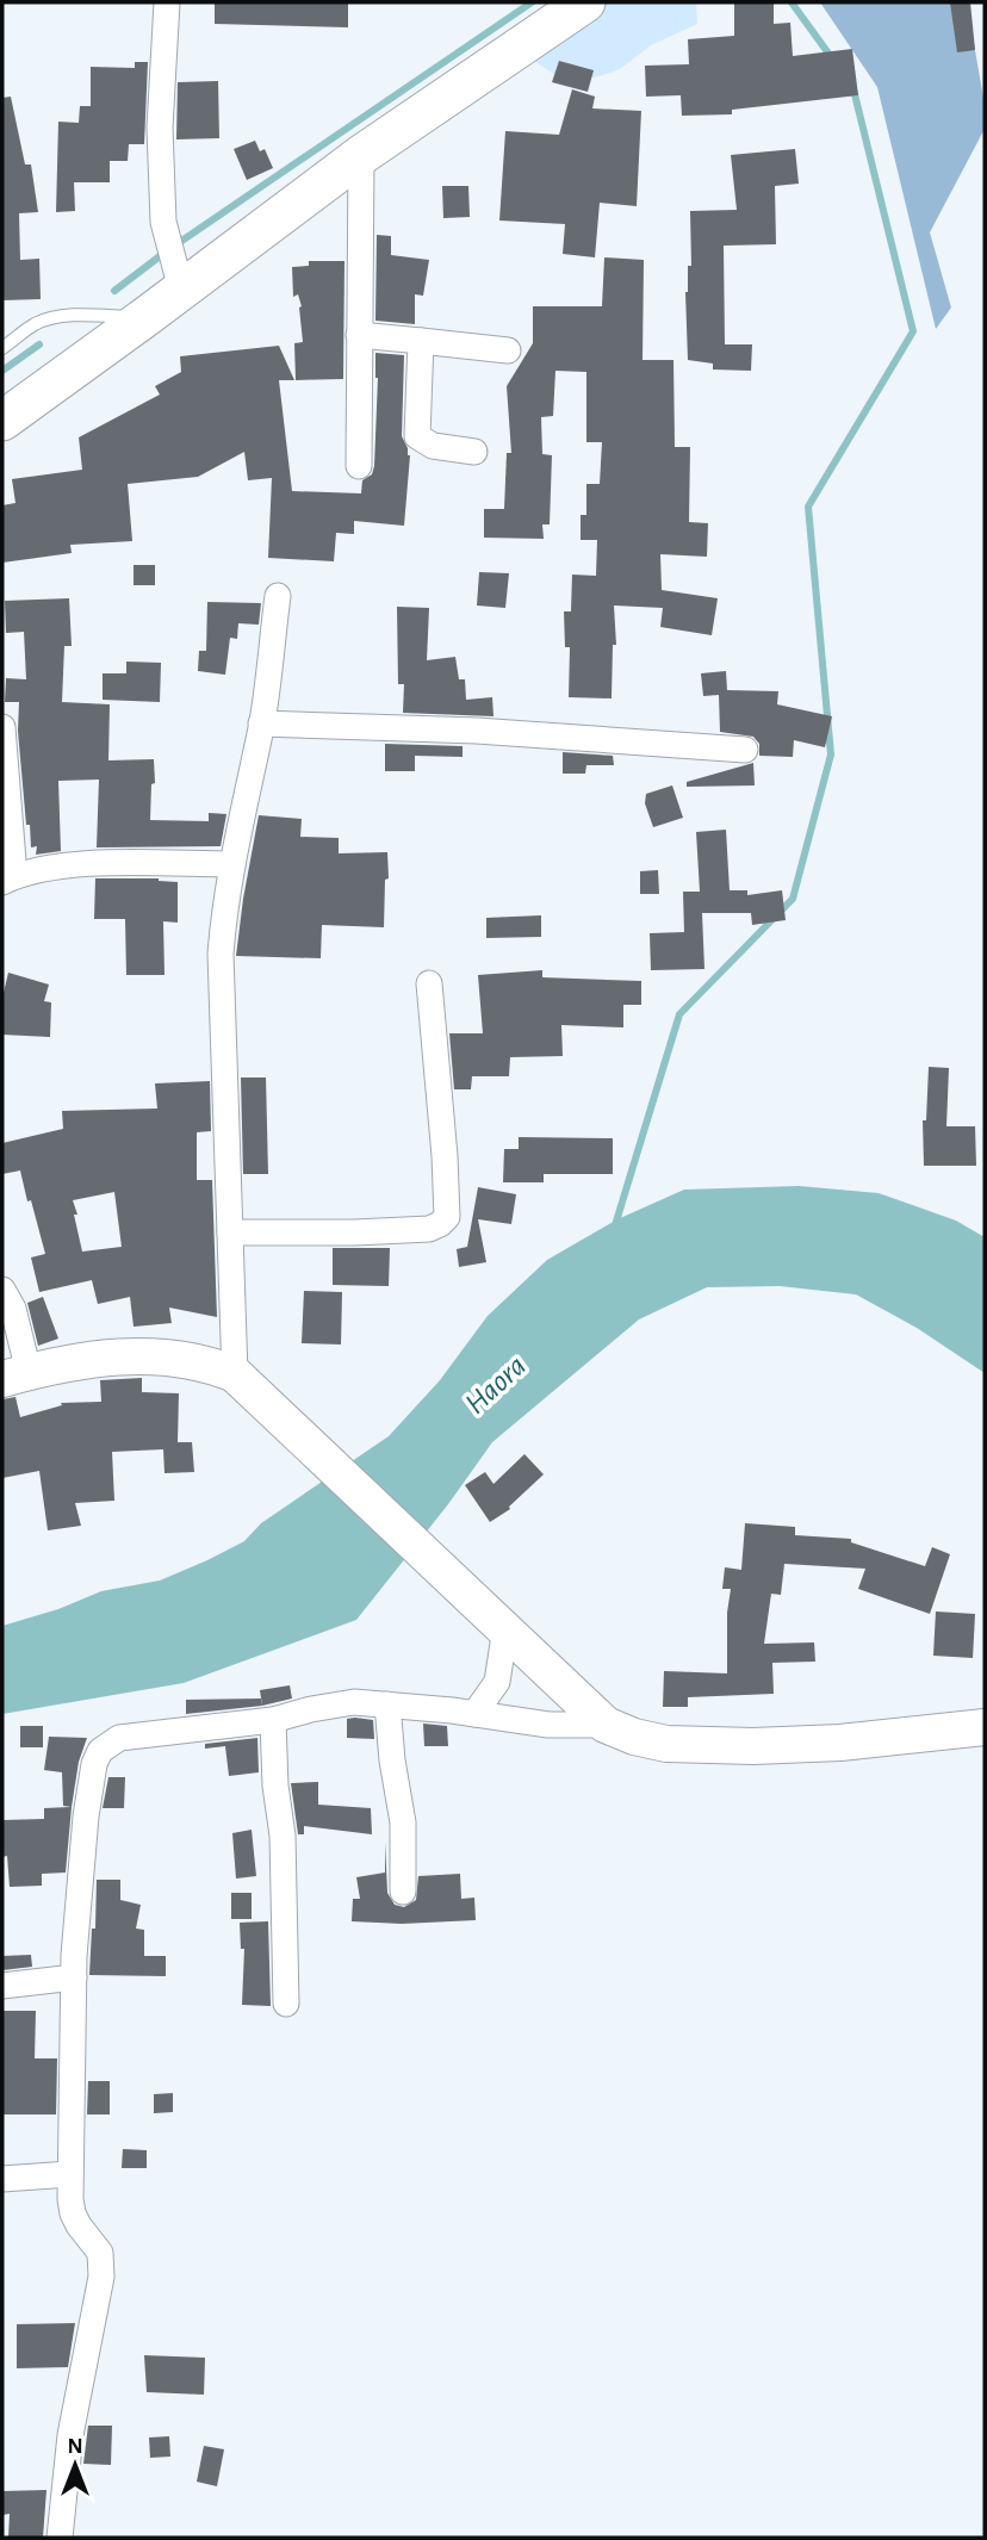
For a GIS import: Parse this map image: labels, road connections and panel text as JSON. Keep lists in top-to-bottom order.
{
  "water": ["Haora"],
  "north": "top"
}
